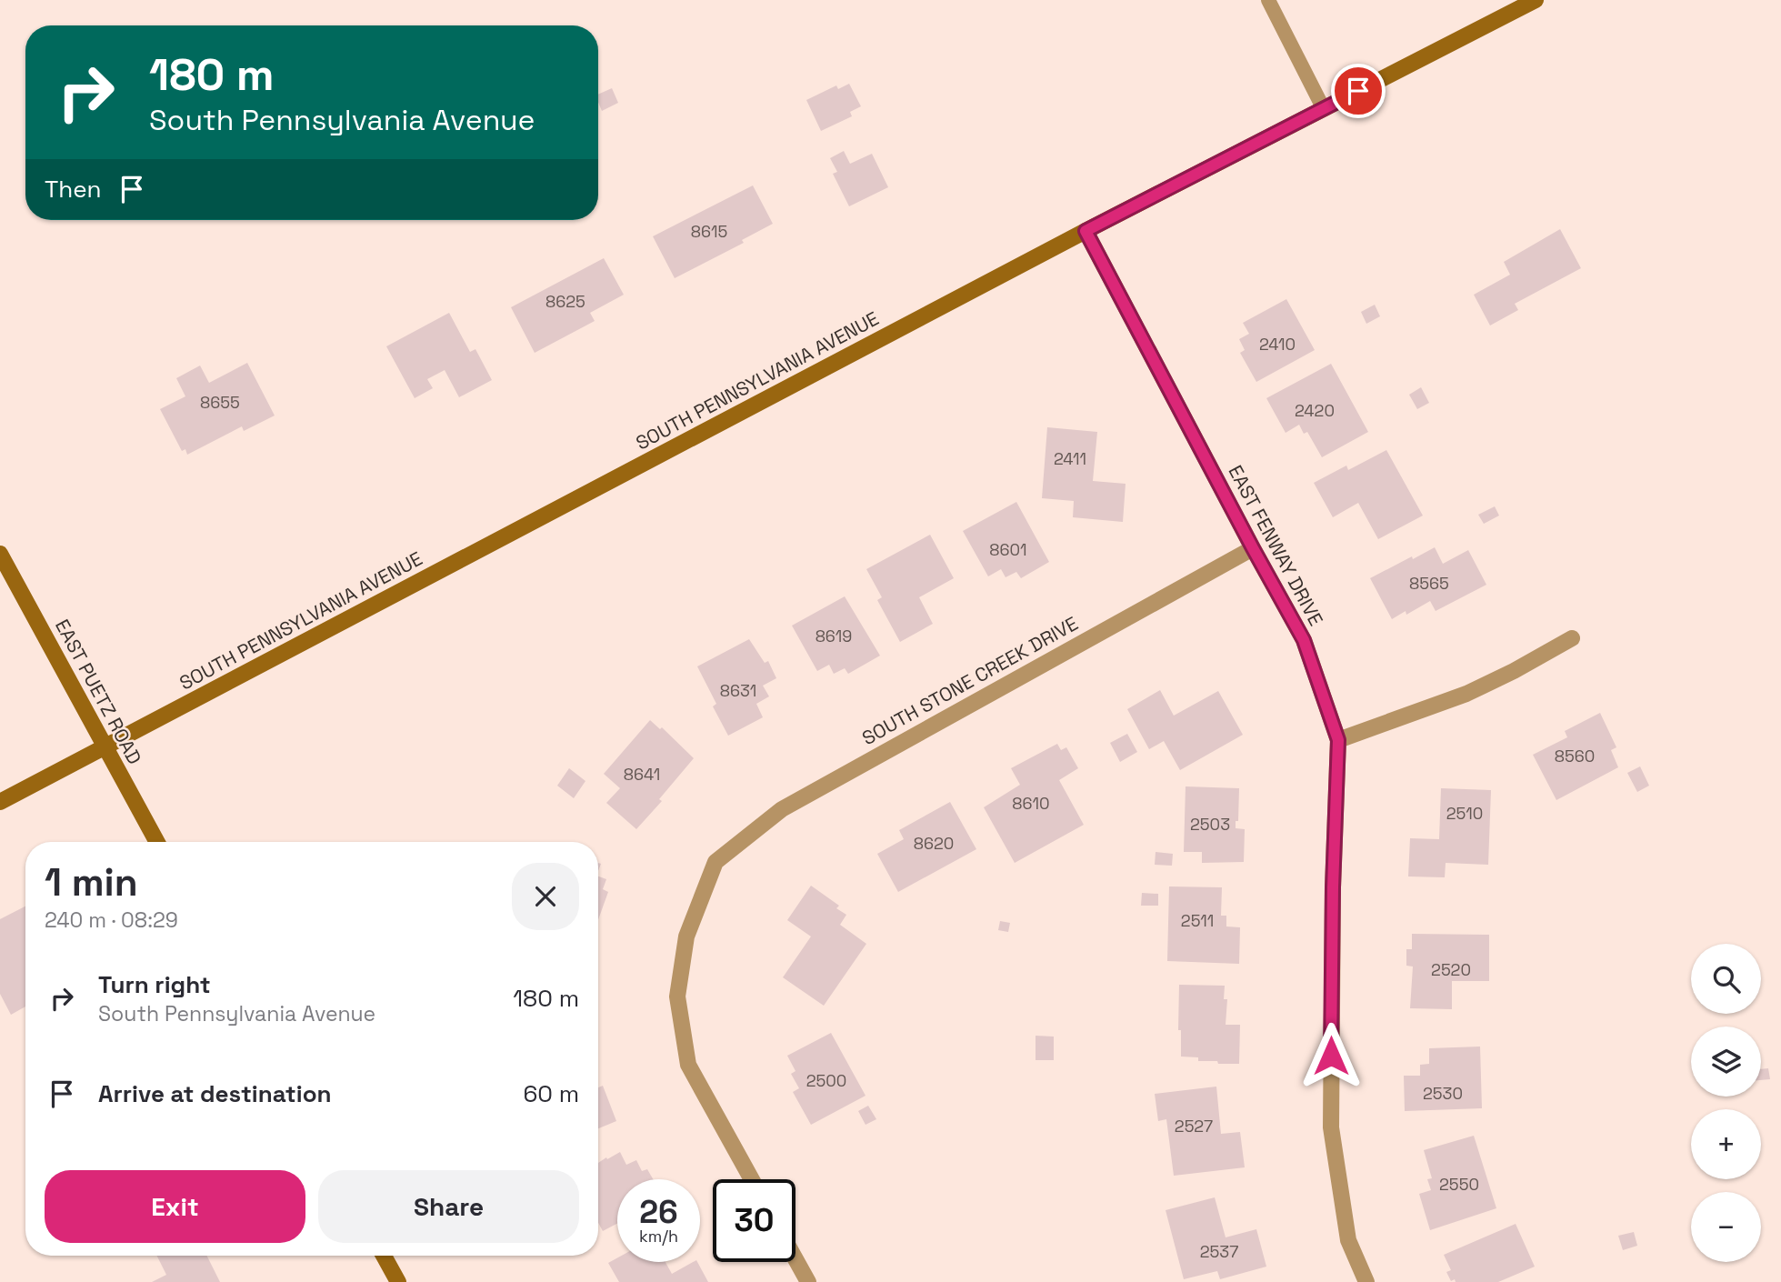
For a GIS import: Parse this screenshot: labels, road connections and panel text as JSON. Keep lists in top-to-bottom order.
{
  "streets": {
    "street": [
      "SOUTH PENNSYLVANIA AVENUE",
      "EAST FENWAY DRIVE",
      "SOUTH STONE CREEK DRIVE",
      "EAST PUETZ ROAD"
    ]
  },
  "crossings": [
    ["SOUTH PENNSYLVANIA AVENUE", "EAST FENWAY DRIVE"],
    ["SOUTH PENNSYLVANIA AVENUE", "EAST PUETZ ROAD"],
    ["EAST FENWAY DRIVE", "SOUTH STONE CREEK DRIVE"]
  ],
  "house_numbers": [
    "8615",
    "8625",
    "2410",
    "8655",
    "2420",
    "2411",
    "8601",
    "8565",
    "8619",
    "8631",
    "8560",
    "8641",
    "8610",
    "2510",
    "2503",
    "8620",
    "2511",
    "2520",
    "2500",
    "2530",
    "2527",
    "2550",
    "2537"
  ],
  "page": {
    "turn": ["180 m", "South Pennsylvania Avenue"],
    "then": "Then",
    "heading": ["1 min", "240 m · 08:29"],
    "map_buttons": ["+", "−"],
    "list": [
      {
        "name": "Turn right",
        "note": "South Pennsylvania Avenue",
        "value": "180 m"
      },
      {
        "name": "Arrive at destination",
        "value": "60 m"
      }
    ],
    "buttons": ["Exit", "Share"],
    "speed": "26 km/h",
    "limit": "30"
  }
}
